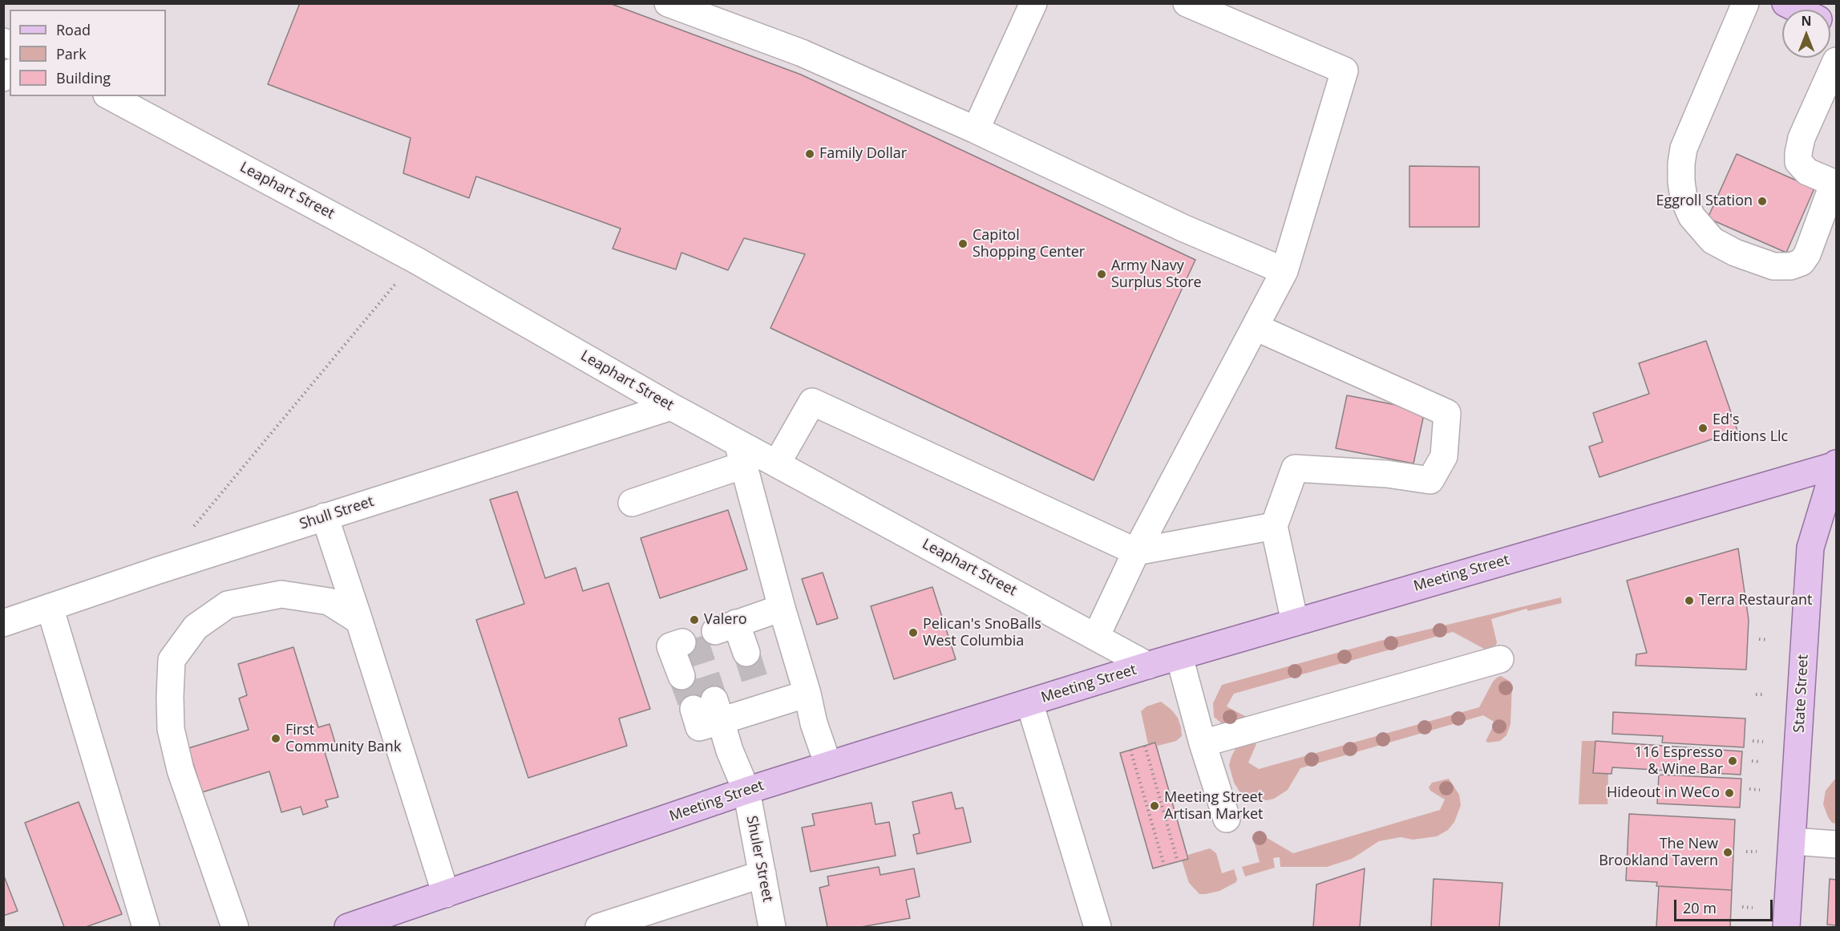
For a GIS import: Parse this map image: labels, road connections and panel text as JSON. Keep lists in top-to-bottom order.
{
  "streets": {
    "main road": ["Meeting Street", "State Street"],
    "street": ["Leaphart Street", "Shull Street", "Shuler Street"]
  },
  "crossings": [
    ["Leaphart Street", "Shull Street"],
    ["Leaphart Street", "Meeting Street"],
    ["Meeting Street", "State Street"],
    ["Meeting Street", "Shuler Street"]
  ],
  "places": [
    "Family Dollar",
    "Eggroll Station",
    "Capitol Shopping Center",
    "Army Navy Surplus Store",
    "Ed's Editions Llc",
    "Terra Restaurant",
    "Valero",
    "Pelican's SnoBalls West Columbia",
    "First Community Bank",
    "116 Espresso & Wine Bar",
    "Hideout in WeCo",
    "Meeting Street Artisan Market",
    "The New Brookland Tavern"
  ],
  "legend": ["Road", "Park", "Building"],
  "scale_bar": "20 m",
  "north": "top"
}
